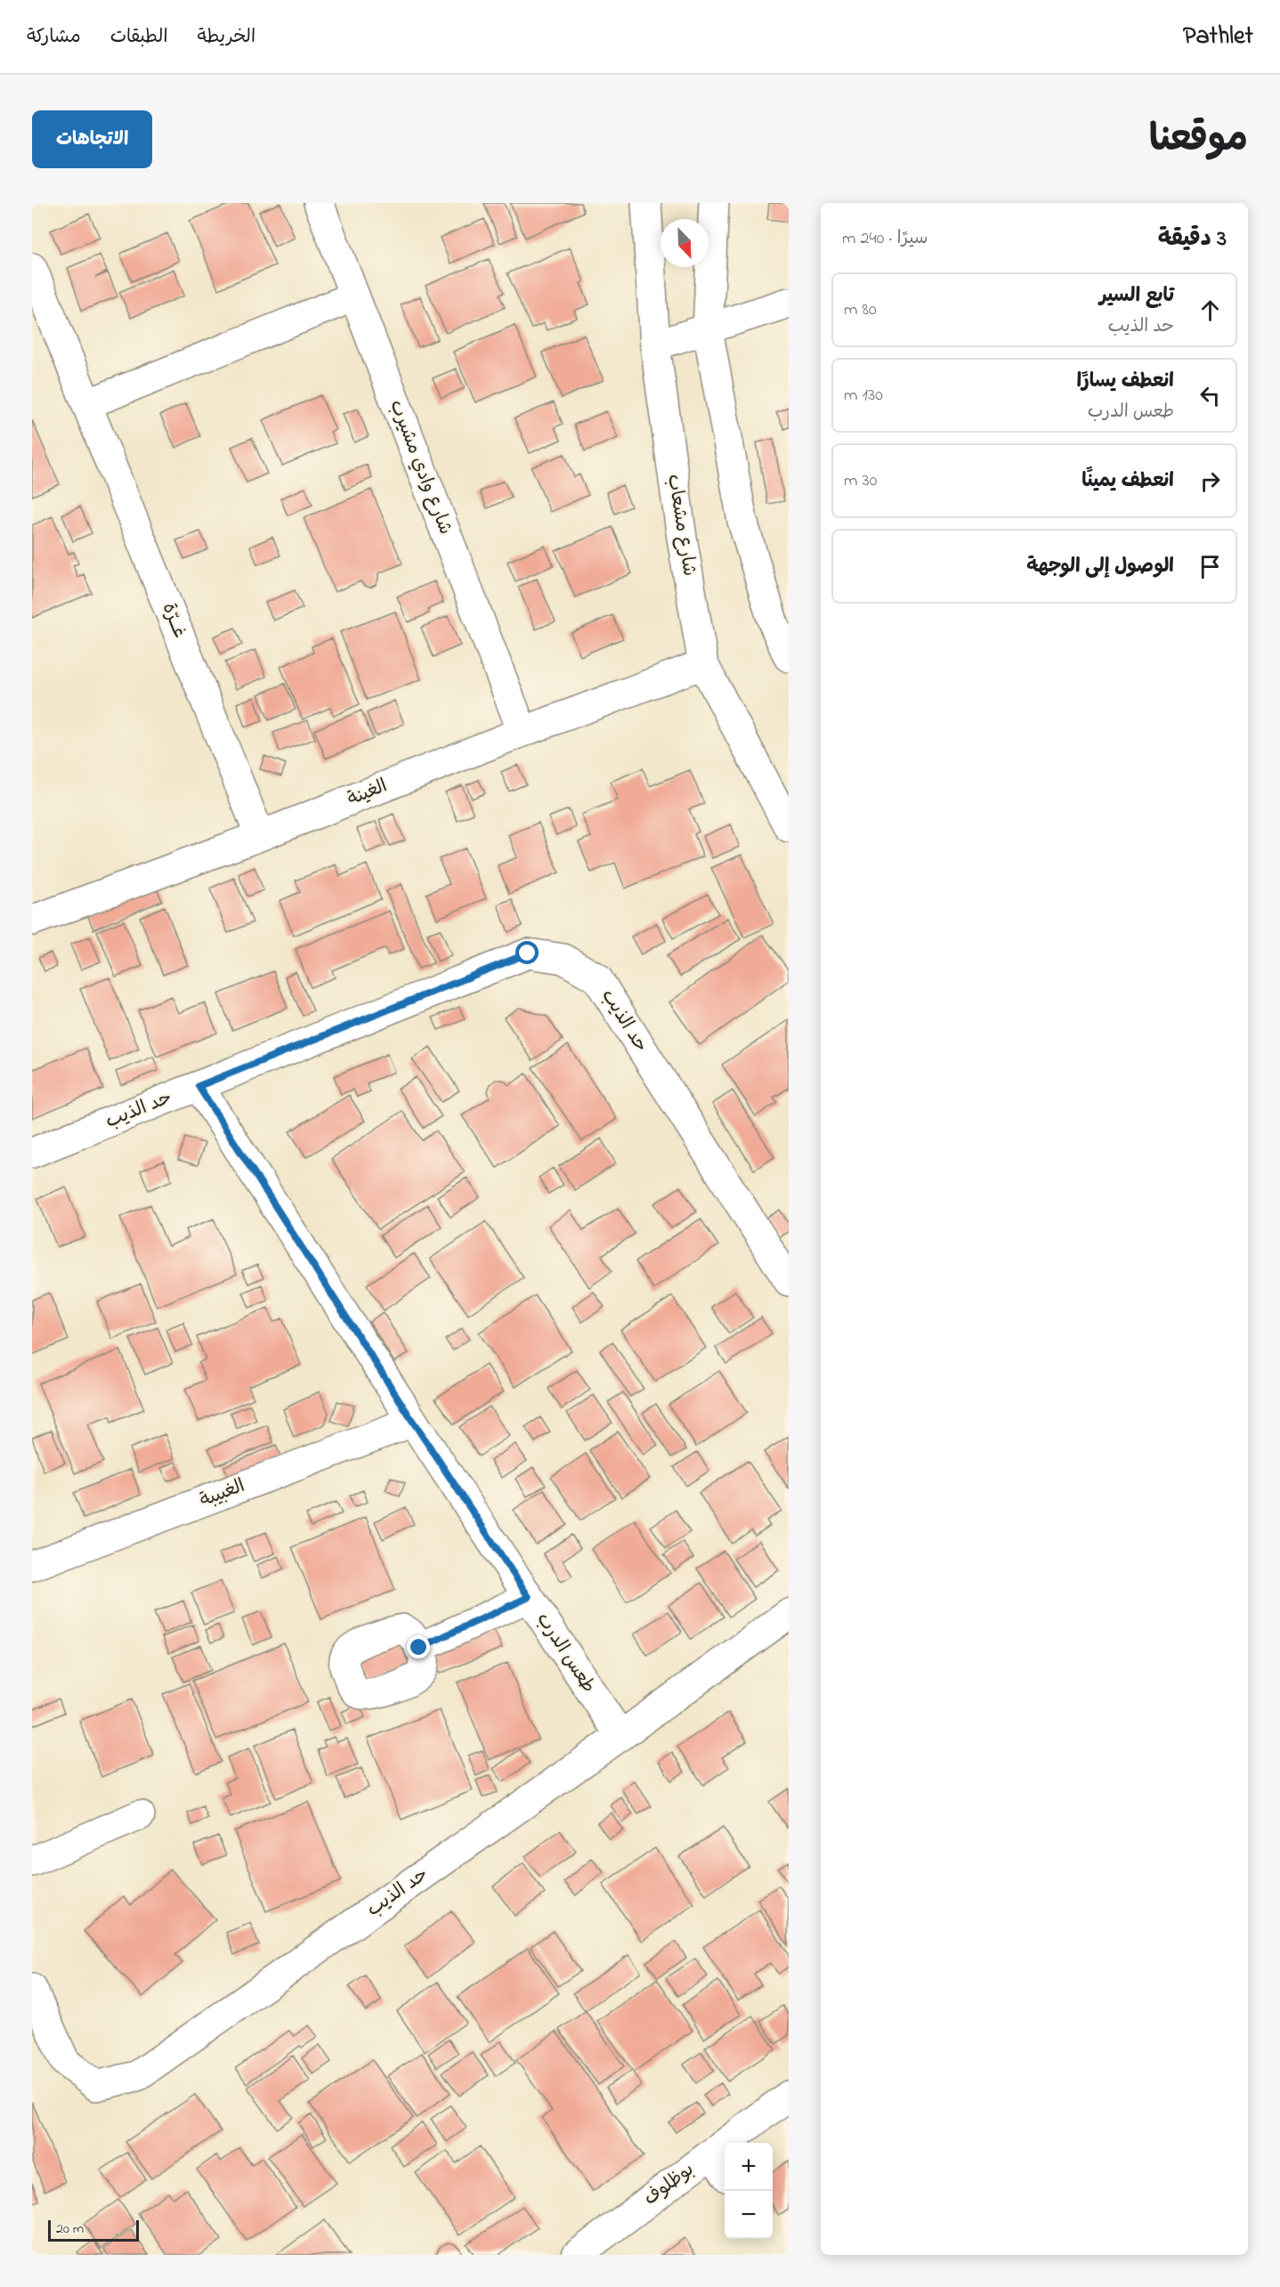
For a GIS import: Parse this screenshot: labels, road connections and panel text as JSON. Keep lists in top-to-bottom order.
{
  "streets": {
    "street": [
      "شارع وادي مشيرب",
      "شارع مشعاب",
      "غــرّة",
      "الغينة",
      "حد الذيب",
      "الغبيبة",
      "طعس الدرب",
      "بوظلوف"
    ]
  },
  "crossings": [
    ["شارع وادي مشيرب", "الغينة"],
    ["شارع مشعاب", "الغينة"],
    ["غــرّة", "الغينة"],
    ["حد الذيب", "طعس الدرب"],
    ["الغبيبة", "طعس الدرب"]
  ],
  "scale_bar": "20 m",
  "north": "bottom right",
  "page": {
    "header": "Pathlet",
    "nav": ["الخريطة", "الطبقات", "مشاركة"],
    "title": "موقعنا",
    "buttons": "الاتجاهات",
    "heading": ["3 دقيقة", "سيرًا · 240 m"],
    "list": [
      ["تابع السير", "حد الذيب", "80 m"],
      ["انعطف يسارًا", "طعس الدرب", "130 m"],
      ["انعطف يمينًا", "30 m"],
      "الوصول إلى الوجهة"
    ],
    "map_buttons": ["+", "−"],
    "scale": "20 m"
  }
}
